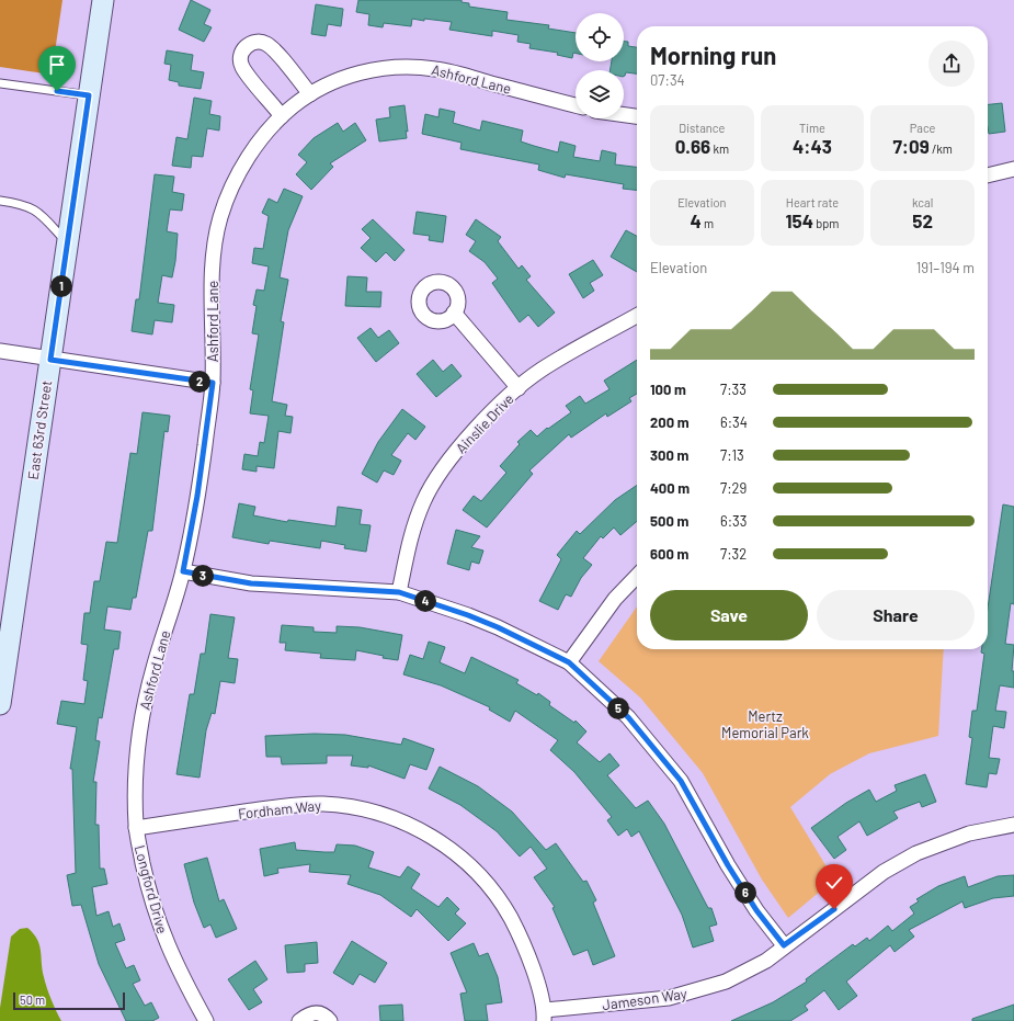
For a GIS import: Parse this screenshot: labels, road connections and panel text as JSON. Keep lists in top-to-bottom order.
{
  "streets": {
    "main road": ["East 63rd Street"],
    "street": [
      "Ashford Lane",
      "Ainslie Drive",
      "Fordham Way",
      "Longford Drive",
      "Jameson Way"
    ]
  },
  "crossings": [
    ["Ashford Lane", "Fordham Way"],
    ["Ashford Lane", "Longford Drive"],
    ["Fordham Way", "Longford Drive"],
    ["Fordham Way", "Jameson Way"]
  ],
  "parks": ["Mertz Memorial Park"],
  "scale_bar": "50 m",
  "page": {
    "heading": ["Morning run", "07:34"],
    "stats": [
      ["Distance", "0.66 km"],
      ["Time", "4:43"],
      ["Pace", "7:09 /km"],
      ["Elevation", "4 m"],
      ["Heart rate", "154 bpm"],
      ["kcal", "52"]
    ],
    "chart": ["Elevation", "191–194 m"],
    "pins": [
      "1",
      "2",
      "3",
      "4",
      "5",
      "6"
    ],
    "list": [
      {
        "name": "100 m",
        "note": "7:33"
      },
      {
        "name": "200 m",
        "note": "6:34"
      },
      {
        "name": "300 m",
        "note": "7:13"
      },
      {
        "name": "400 m",
        "note": "7:29"
      },
      {
        "name": "500 m",
        "note": "6:33"
      },
      {
        "name": "600 m",
        "note": "7:32"
      }
    ],
    "buttons": ["Save", "Share"],
    "scale": "50 m"
  }
}
